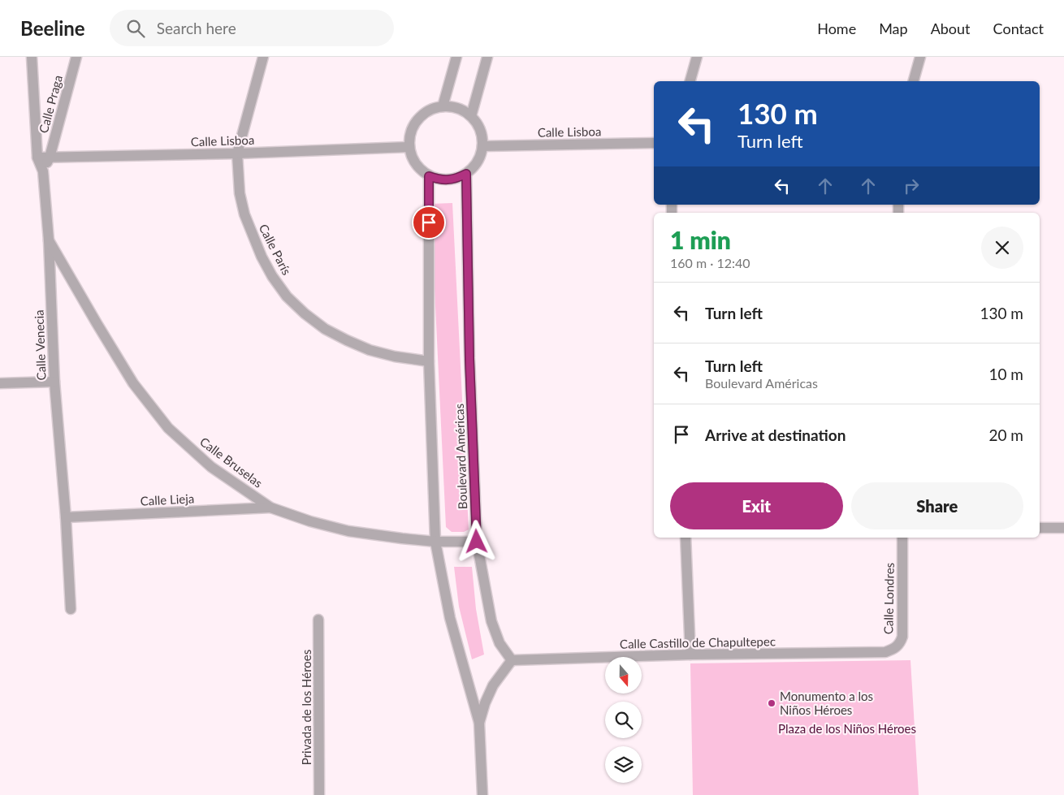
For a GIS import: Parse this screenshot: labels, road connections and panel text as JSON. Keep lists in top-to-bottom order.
{
  "streets": {
    "street": [
      "Calle Praga",
      "Calle Lisboa",
      "Calle París",
      "Calle Venecia",
      "Boulevard Américas",
      "Calle Bruselas",
      "Calle Lieja",
      "Calle Londres",
      "Calle Castillo de Chapultepec",
      "Privada de los Héroes"
    ]
  },
  "crossings": [
    ["Calle Praga", "Calle Lisboa"],
    ["Calle Praga", "Calle Venecia"],
    ["Calle Lisboa", "Calle París"],
    ["Calle Lisboa", "Calle Venecia"],
    ["Calle Lisboa", "Boulevard Américas"],
    ["Calle Venecia", "Calle Bruselas"],
    ["Calle Venecia", "Calle Lieja"],
    ["Boulevard Américas", "Calle Bruselas"],
    ["Boulevard Américas", "Calle Castillo de Chapultepec"],
    ["Calle Bruselas", "Calle Lieja"],
    ["Calle Londres", "Calle Castillo de Chapultepec"]
  ],
  "parks": ["Plaza de los Niños Héroes"],
  "places": ["Monumento a los Niños Héroes"],
  "north": "bottom",
  "page": {
    "header": "Beeline",
    "search": "Search here",
    "nav": [
      "Home",
      "Map",
      "About",
      "Contact"
    ],
    "turn": ["130 m", "Turn left"],
    "heading": ["1 min", "160 m · 12:40"],
    "list": [
      {
        "name": "Turn left",
        "value": "130 m"
      },
      {
        "name": "Turn left",
        "note": "Boulevard Américas",
        "value": "10 m"
      },
      {
        "name": "Arrive at destination",
        "value": "20 m"
      }
    ],
    "buttons": ["Exit", "Share"]
  }
}
